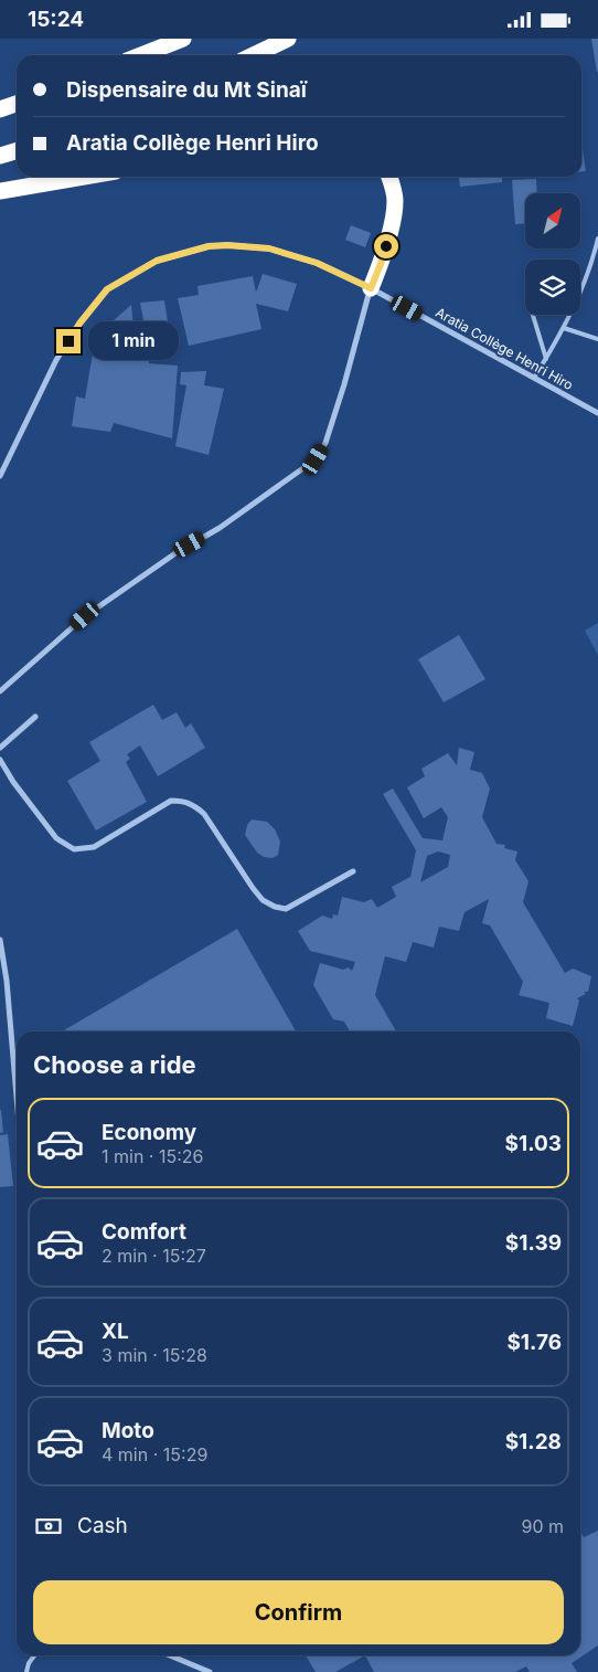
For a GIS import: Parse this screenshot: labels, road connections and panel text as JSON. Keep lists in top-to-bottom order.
{
  "streets": {
    "street": ["Aratia Collège Henri Hiro"]
  },
  "north": "top right",
  "page": {
    "status": "15:24",
    "banner": ["Dispensaire du Mt Sinaï", "Aratia Collège Henri Hiro"],
    "bubble": "1 min",
    "heading": "Choose a ride",
    "list": [
      {
        "name": "Economy",
        "note": "1 min · 15:26",
        "value": "$1.03"
      },
      {
        "name": "Comfort",
        "note": "2 min · 15:27",
        "value": "$1.39"
      },
      {
        "name": "XL",
        "note": "3 min · 15:28",
        "value": "$1.76"
      },
      {
        "name": "Moto",
        "note": "4 min · 15:29",
        "value": "$1.28"
      }
    ],
    "pay": ["Cash", "90 m"],
    "buttons": "Confirm"
  }
}
